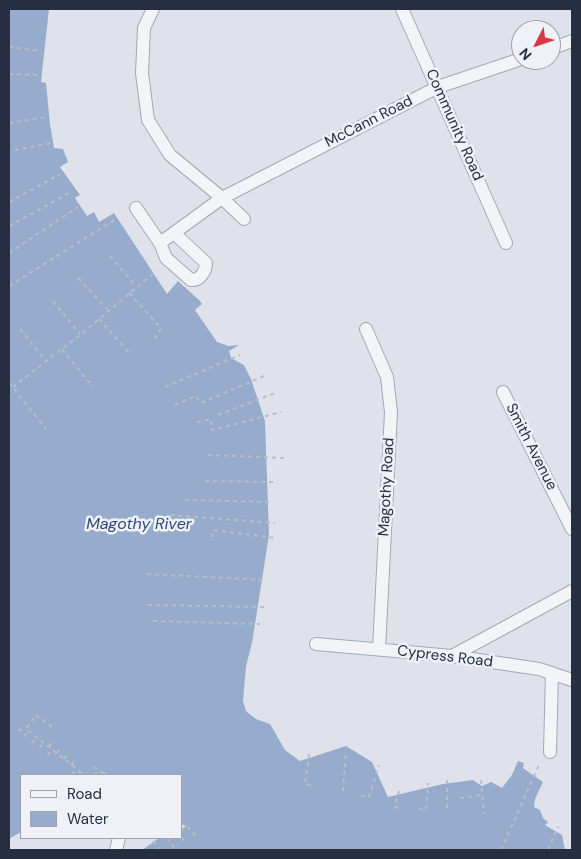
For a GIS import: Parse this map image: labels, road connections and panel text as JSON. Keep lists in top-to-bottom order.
{
  "streets": {
    "street": [
      "McCann Road",
      "Community Road",
      "Smith Avenue",
      "Magothy Road",
      "Cypress Road"
    ]
  },
  "crossings": [
    ["McCann Road", "Community Road"],
    ["Magothy Road", "Cypress Road"]
  ],
  "water": ["Magothy River"],
  "legend": ["Road", "Water"],
  "north": "bottom left"
}
